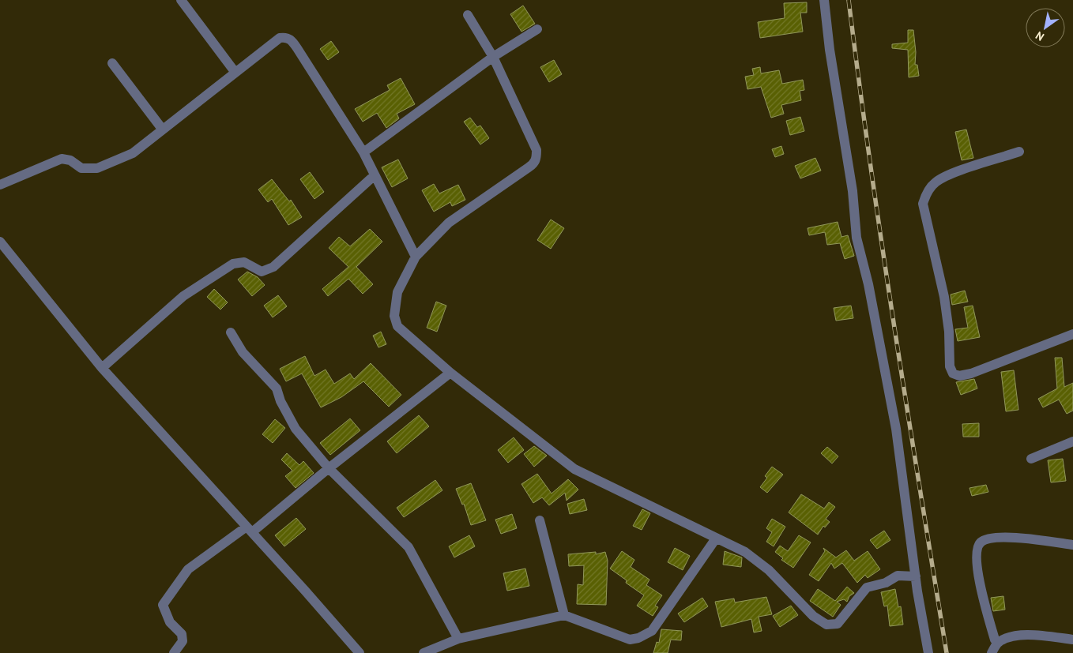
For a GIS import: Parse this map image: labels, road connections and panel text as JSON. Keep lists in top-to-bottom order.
{
  "north": "bottom left"
}
